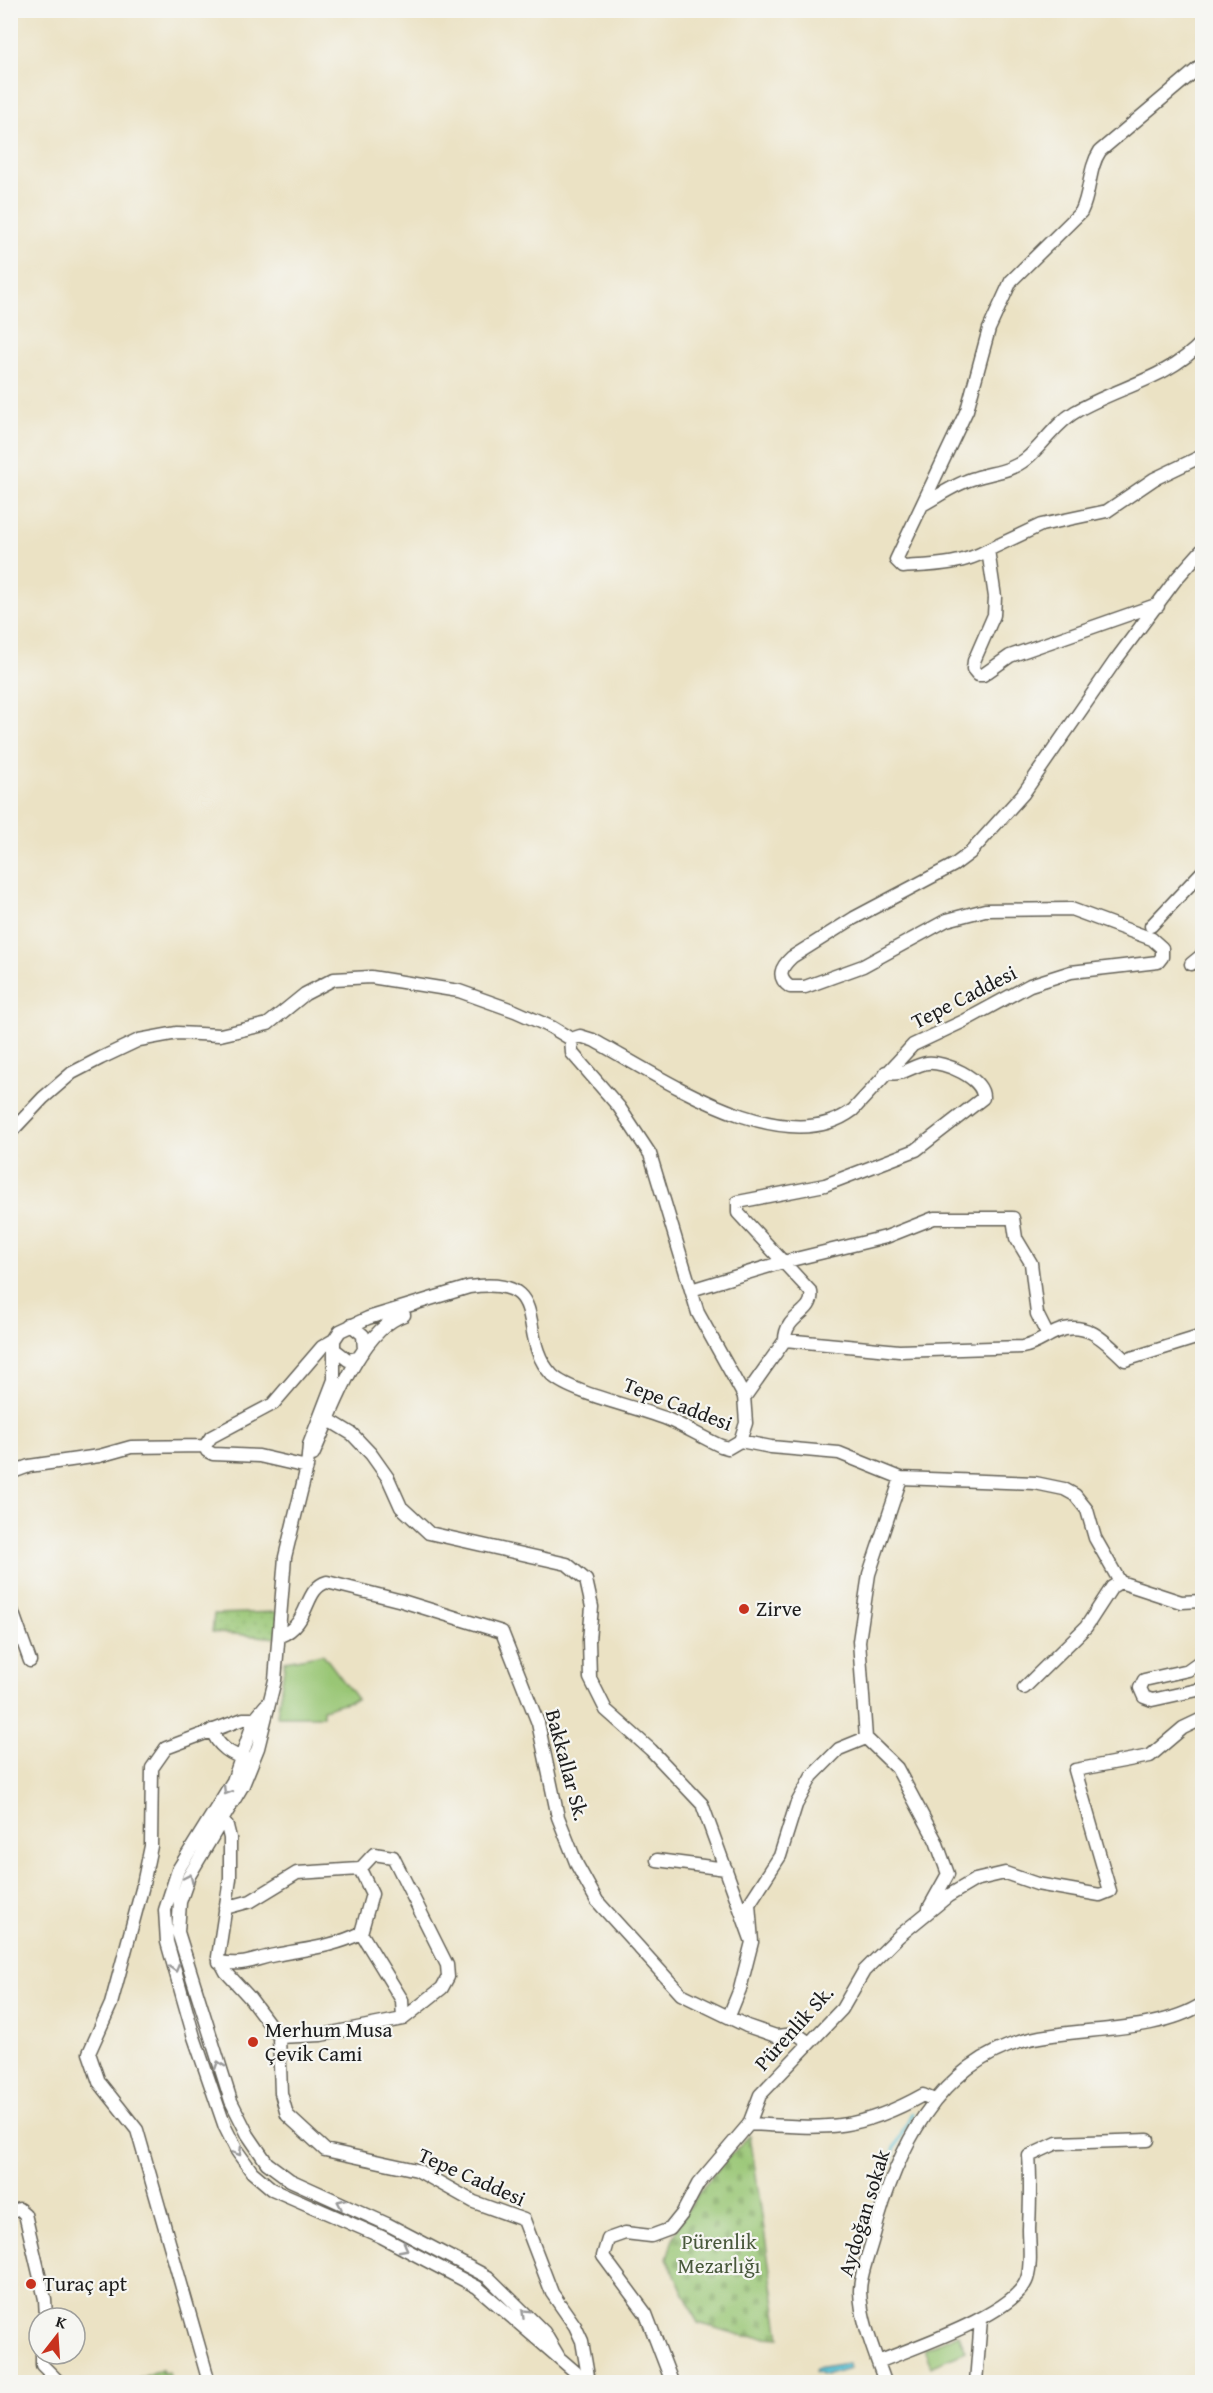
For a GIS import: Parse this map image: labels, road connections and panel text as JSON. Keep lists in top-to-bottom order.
{
  "streets": {
    "street": [
      "Tepe Caddesi",
      "Bakkallar Sk.",
      "Pürenlik Sk.",
      "Aydoğan sokak"
    ]
  },
  "crossings": [
    ["Bakkallar Sk.", "Pürenlik Sk."]
  ],
  "parks": ["Pürenlik Mezarlığı"],
  "places": ["Zirve", "Merhum Musa Çevik Cami", "Turaç apt"],
  "north": "top"
}
